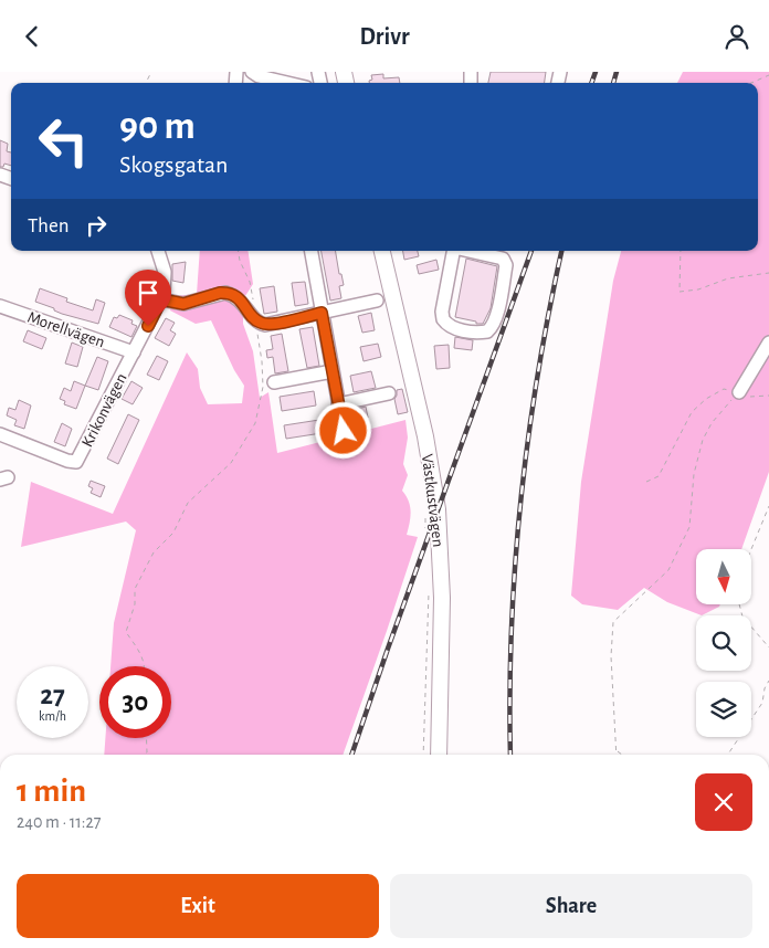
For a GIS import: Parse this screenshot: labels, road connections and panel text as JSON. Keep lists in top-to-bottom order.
{
  "streets": {
    "main road": ["Västkustvägen"],
    "street": ["Morellvägen", "Krikonvägen"]
  },
  "crossings": [
    ["Morellvägen", "Krikonvägen"]
  ],
  "north": "bottom",
  "page": {
    "header": "Drivr",
    "turn": ["90 m", "Skogsgatan"],
    "then": "Then",
    "speed": "27 km/h",
    "limit": "30",
    "heading": ["1 min", "240 m · 11:27"],
    "buttons": ["Exit", "Share"]
  }
}
